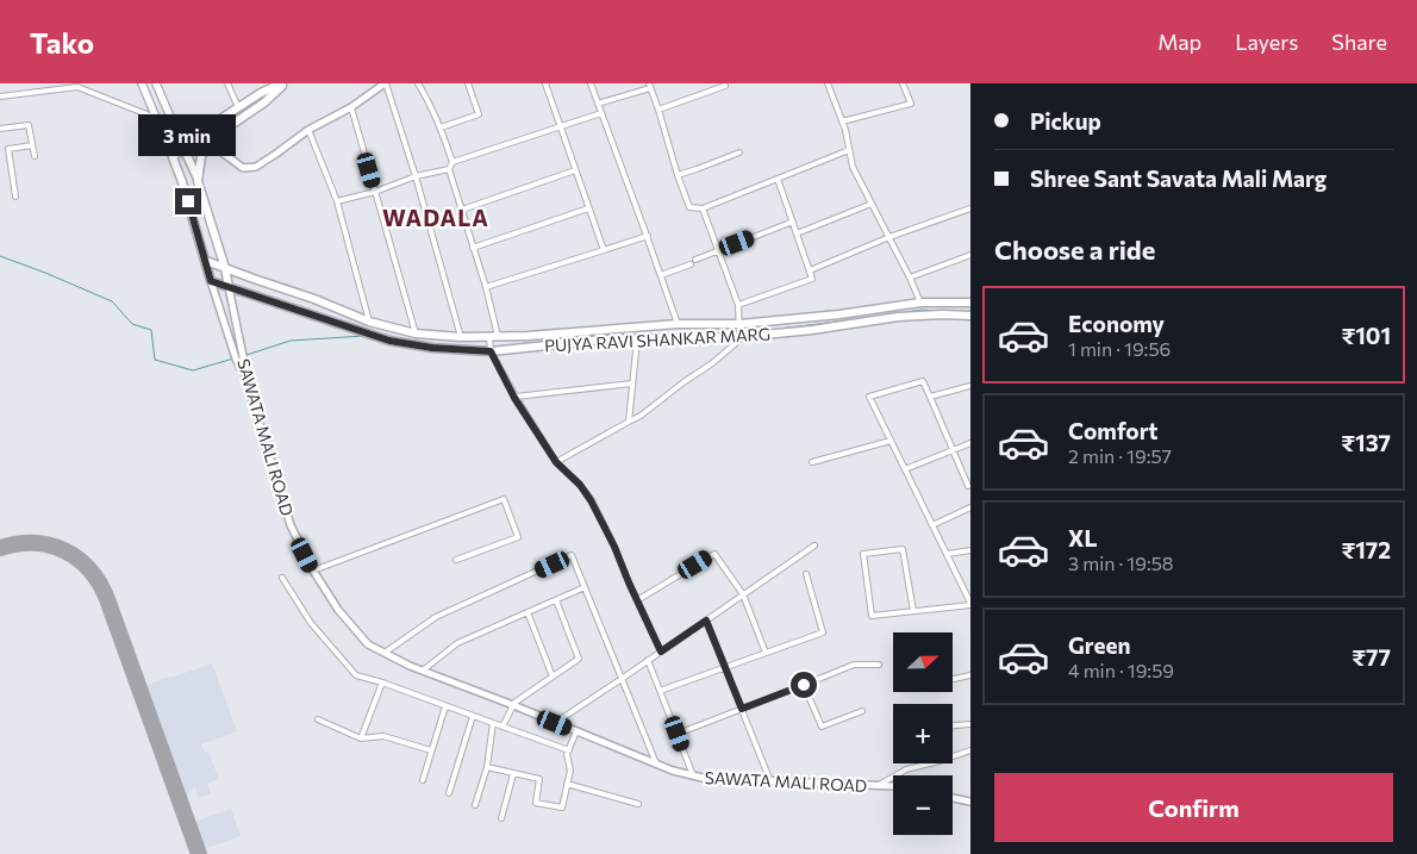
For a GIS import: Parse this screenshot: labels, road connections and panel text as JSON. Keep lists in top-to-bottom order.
{
  "streets": {
    "main road": ["PUJYA RAVI SHANKAR MARG"],
    "street": ["SAWATA MALI ROAD"]
  },
  "crossings": [
    ["PUJYA RAVI SHANKAR MARG", "SAWATA MALI ROAD"]
  ],
  "districts": ["WADALA"],
  "north": "right",
  "page": {
    "header": "Tako",
    "nav": ["Map", "Layers", "Share"],
    "banner": ["Pickup", "Shree Sant Savata Mali Marg"],
    "bubble": "3 min",
    "heading": "Choose a ride",
    "list": [
      {
        "name": "Economy",
        "note": "1 min · 19:56",
        "value": "₹101"
      },
      {
        "name": "Comfort",
        "note": "2 min · 19:57",
        "value": "₹137"
      },
      {
        "name": "XL",
        "note": "3 min · 19:58",
        "value": "₹172"
      },
      {
        "name": "Green",
        "note": "4 min · 19:59",
        "value": "₹77"
      }
    ],
    "map_buttons": ["+", "−"],
    "buttons": "Confirm"
  }
}
